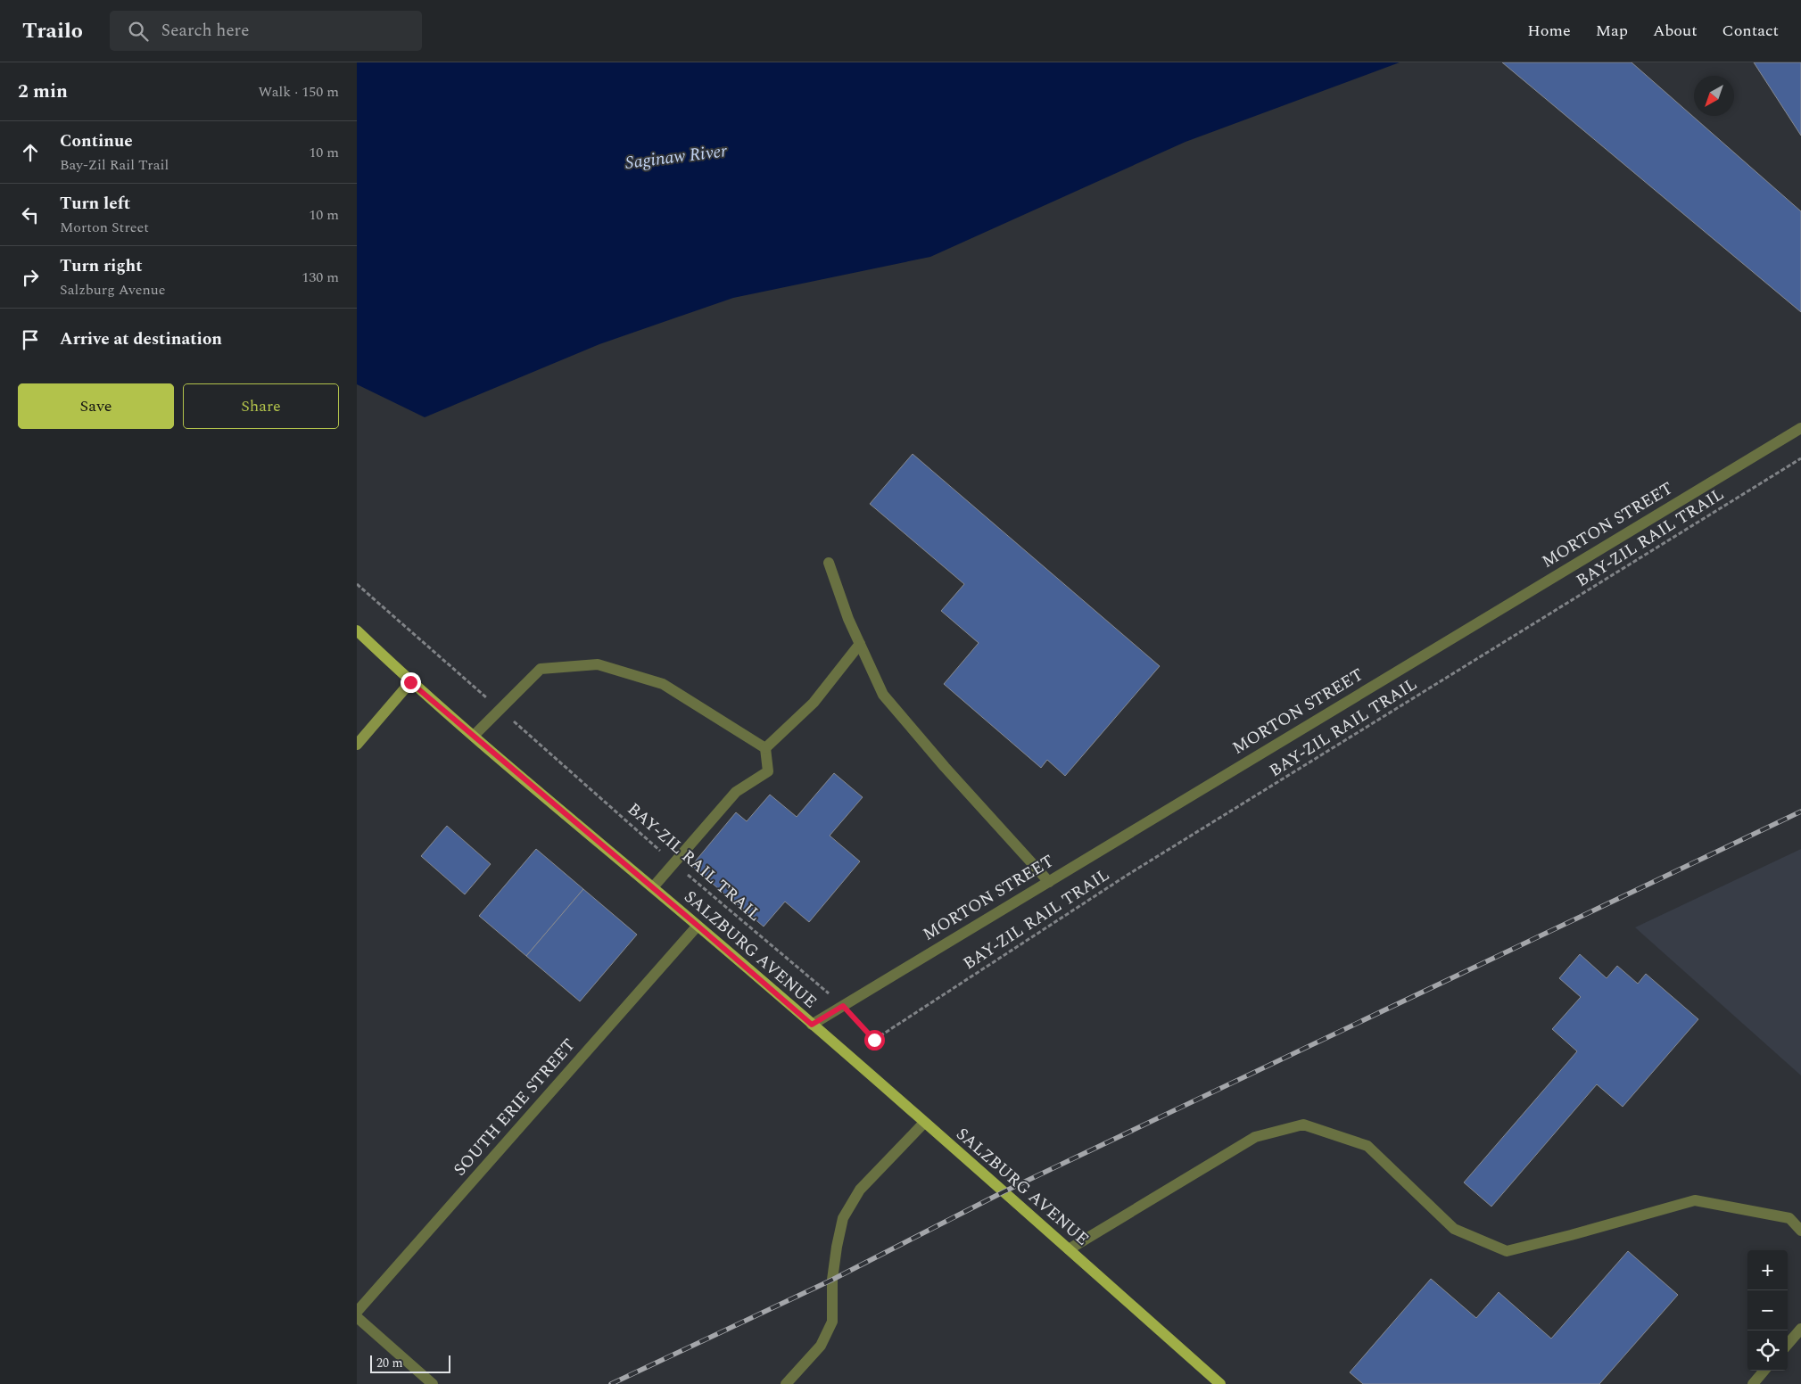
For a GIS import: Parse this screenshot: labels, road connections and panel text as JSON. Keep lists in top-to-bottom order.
{
  "streets": {
    "main road": ["SALZBURG AVENUE"],
    "street": ["MORTON STREET", "SOUTH ERIE STREET"],
    "path": ["BAY-ZIL RAIL TRAIL"]
  },
  "crossings": [
    ["MORTON STREET", "BAY-ZIL RAIL TRAIL"],
    ["MORTON STREET", "SALZBURG AVENUE"],
    ["SALZBURG AVENUE", "SOUTH ERIE STREET"]
  ],
  "water": ["Saginaw River"],
  "scale_bar": "20 m",
  "north": "bottom left",
  "page": {
    "header": "Trailo",
    "search": "Search here",
    "nav": [
      "Home",
      "Map",
      "About",
      "Contact"
    ],
    "heading": ["2 min", "Walk · 150 m"],
    "list": [
      ["Continue", "Bay-Zil Rail Trail", "10 m"],
      ["Turn left", "Morton Street", "10 m"],
      ["Turn right", "Salzburg Avenue", "130 m"],
      "Arrive at destination"
    ],
    "buttons": ["Save", "Share"],
    "map_buttons": ["+", "−"],
    "scale": "20 m"
  }
}
